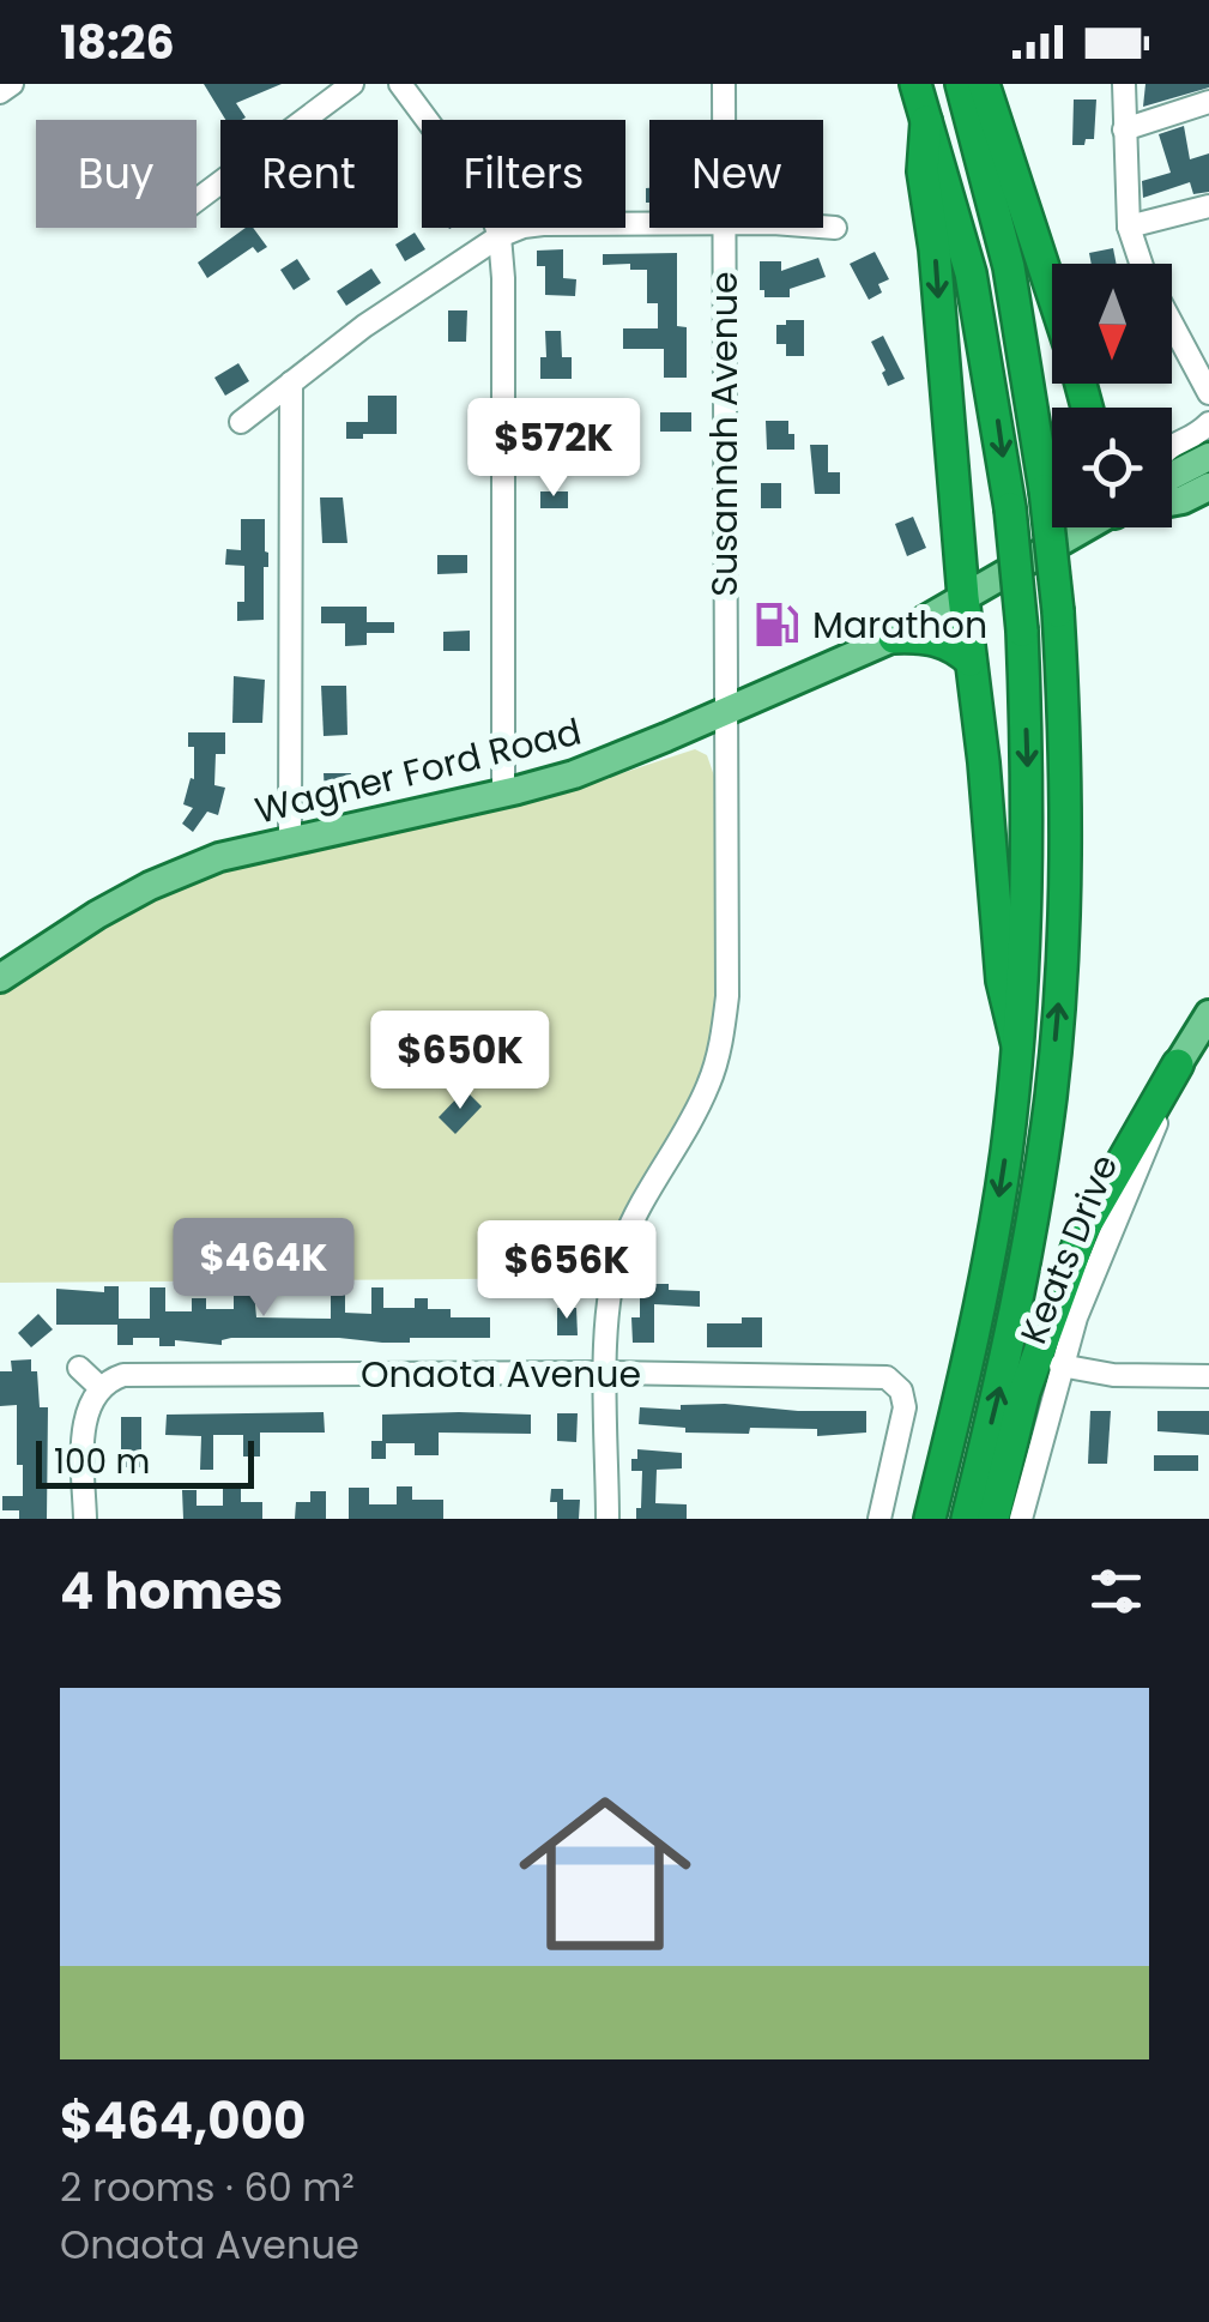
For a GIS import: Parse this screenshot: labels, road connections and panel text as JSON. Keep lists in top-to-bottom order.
{
  "streets": {
    "main road": ["Wagner Ford Road", "Keats Drive"],
    "street": ["Susannah Avenue", "Onaota Avenue"]
  },
  "crossings": [
    ["Susannah Avenue", "Wagner Ford Road"],
    ["Susannah Avenue", "Onaota Avenue"]
  ],
  "places": {
    "fuel station": ["Marathon"]
  },
  "scale_bar": "100 m",
  "north": "bottom",
  "page": {
    "status": "18:26",
    "chip": [
      "Buy",
      "Rent",
      "Filters",
      "New"
    ],
    "price": [
      "$572K",
      "$650K",
      "$464K",
      "$656K"
    ],
    "scale": "100 m",
    "heading": "4 homes",
    "list": [
      {
        "name": "$464,000",
        "note": "2 rooms · 60 m² · Onaota Avenue"
      }
    ]
  }
}
